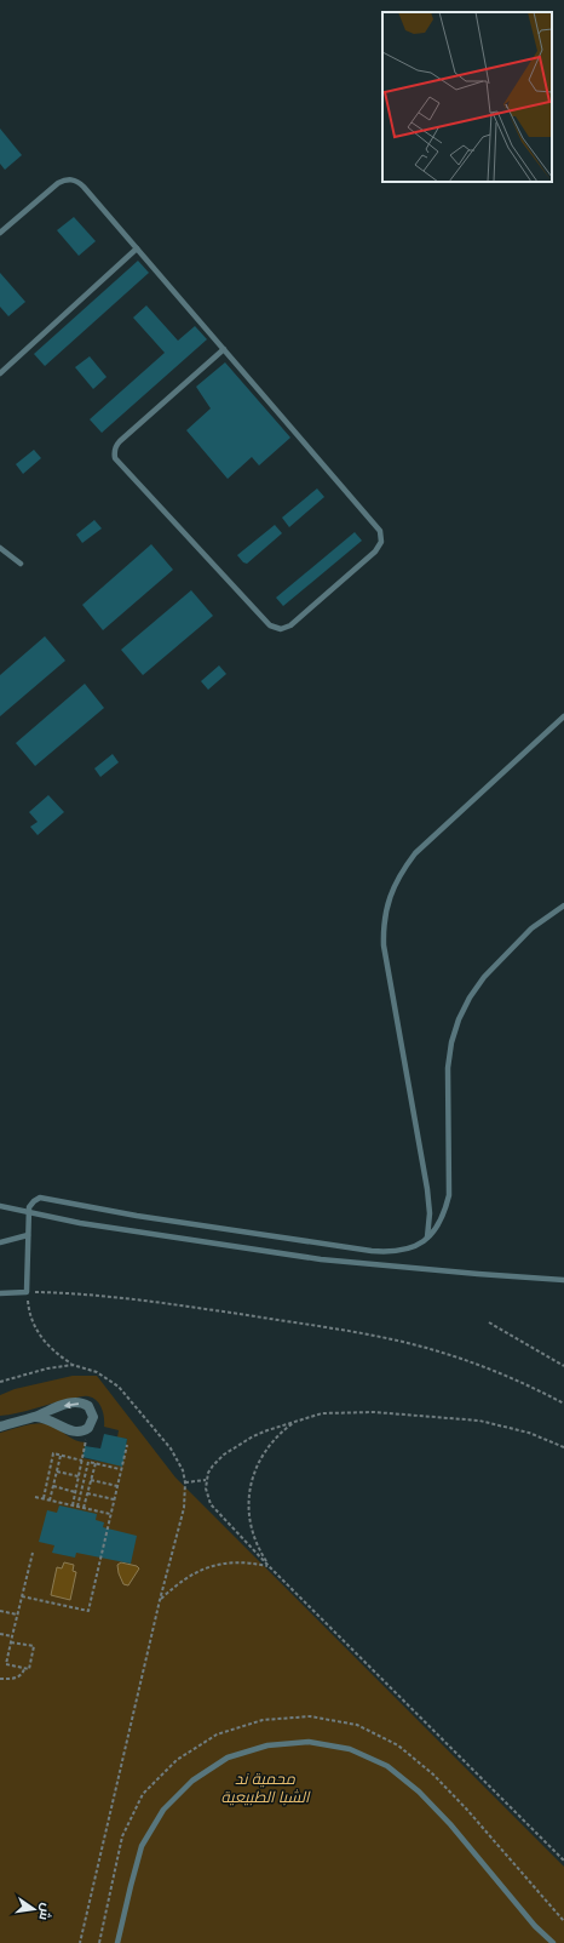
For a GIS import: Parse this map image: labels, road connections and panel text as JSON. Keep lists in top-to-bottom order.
{
  "parks": ["محمية ند الشبا الطبيعية"],
  "north": "right"
}
